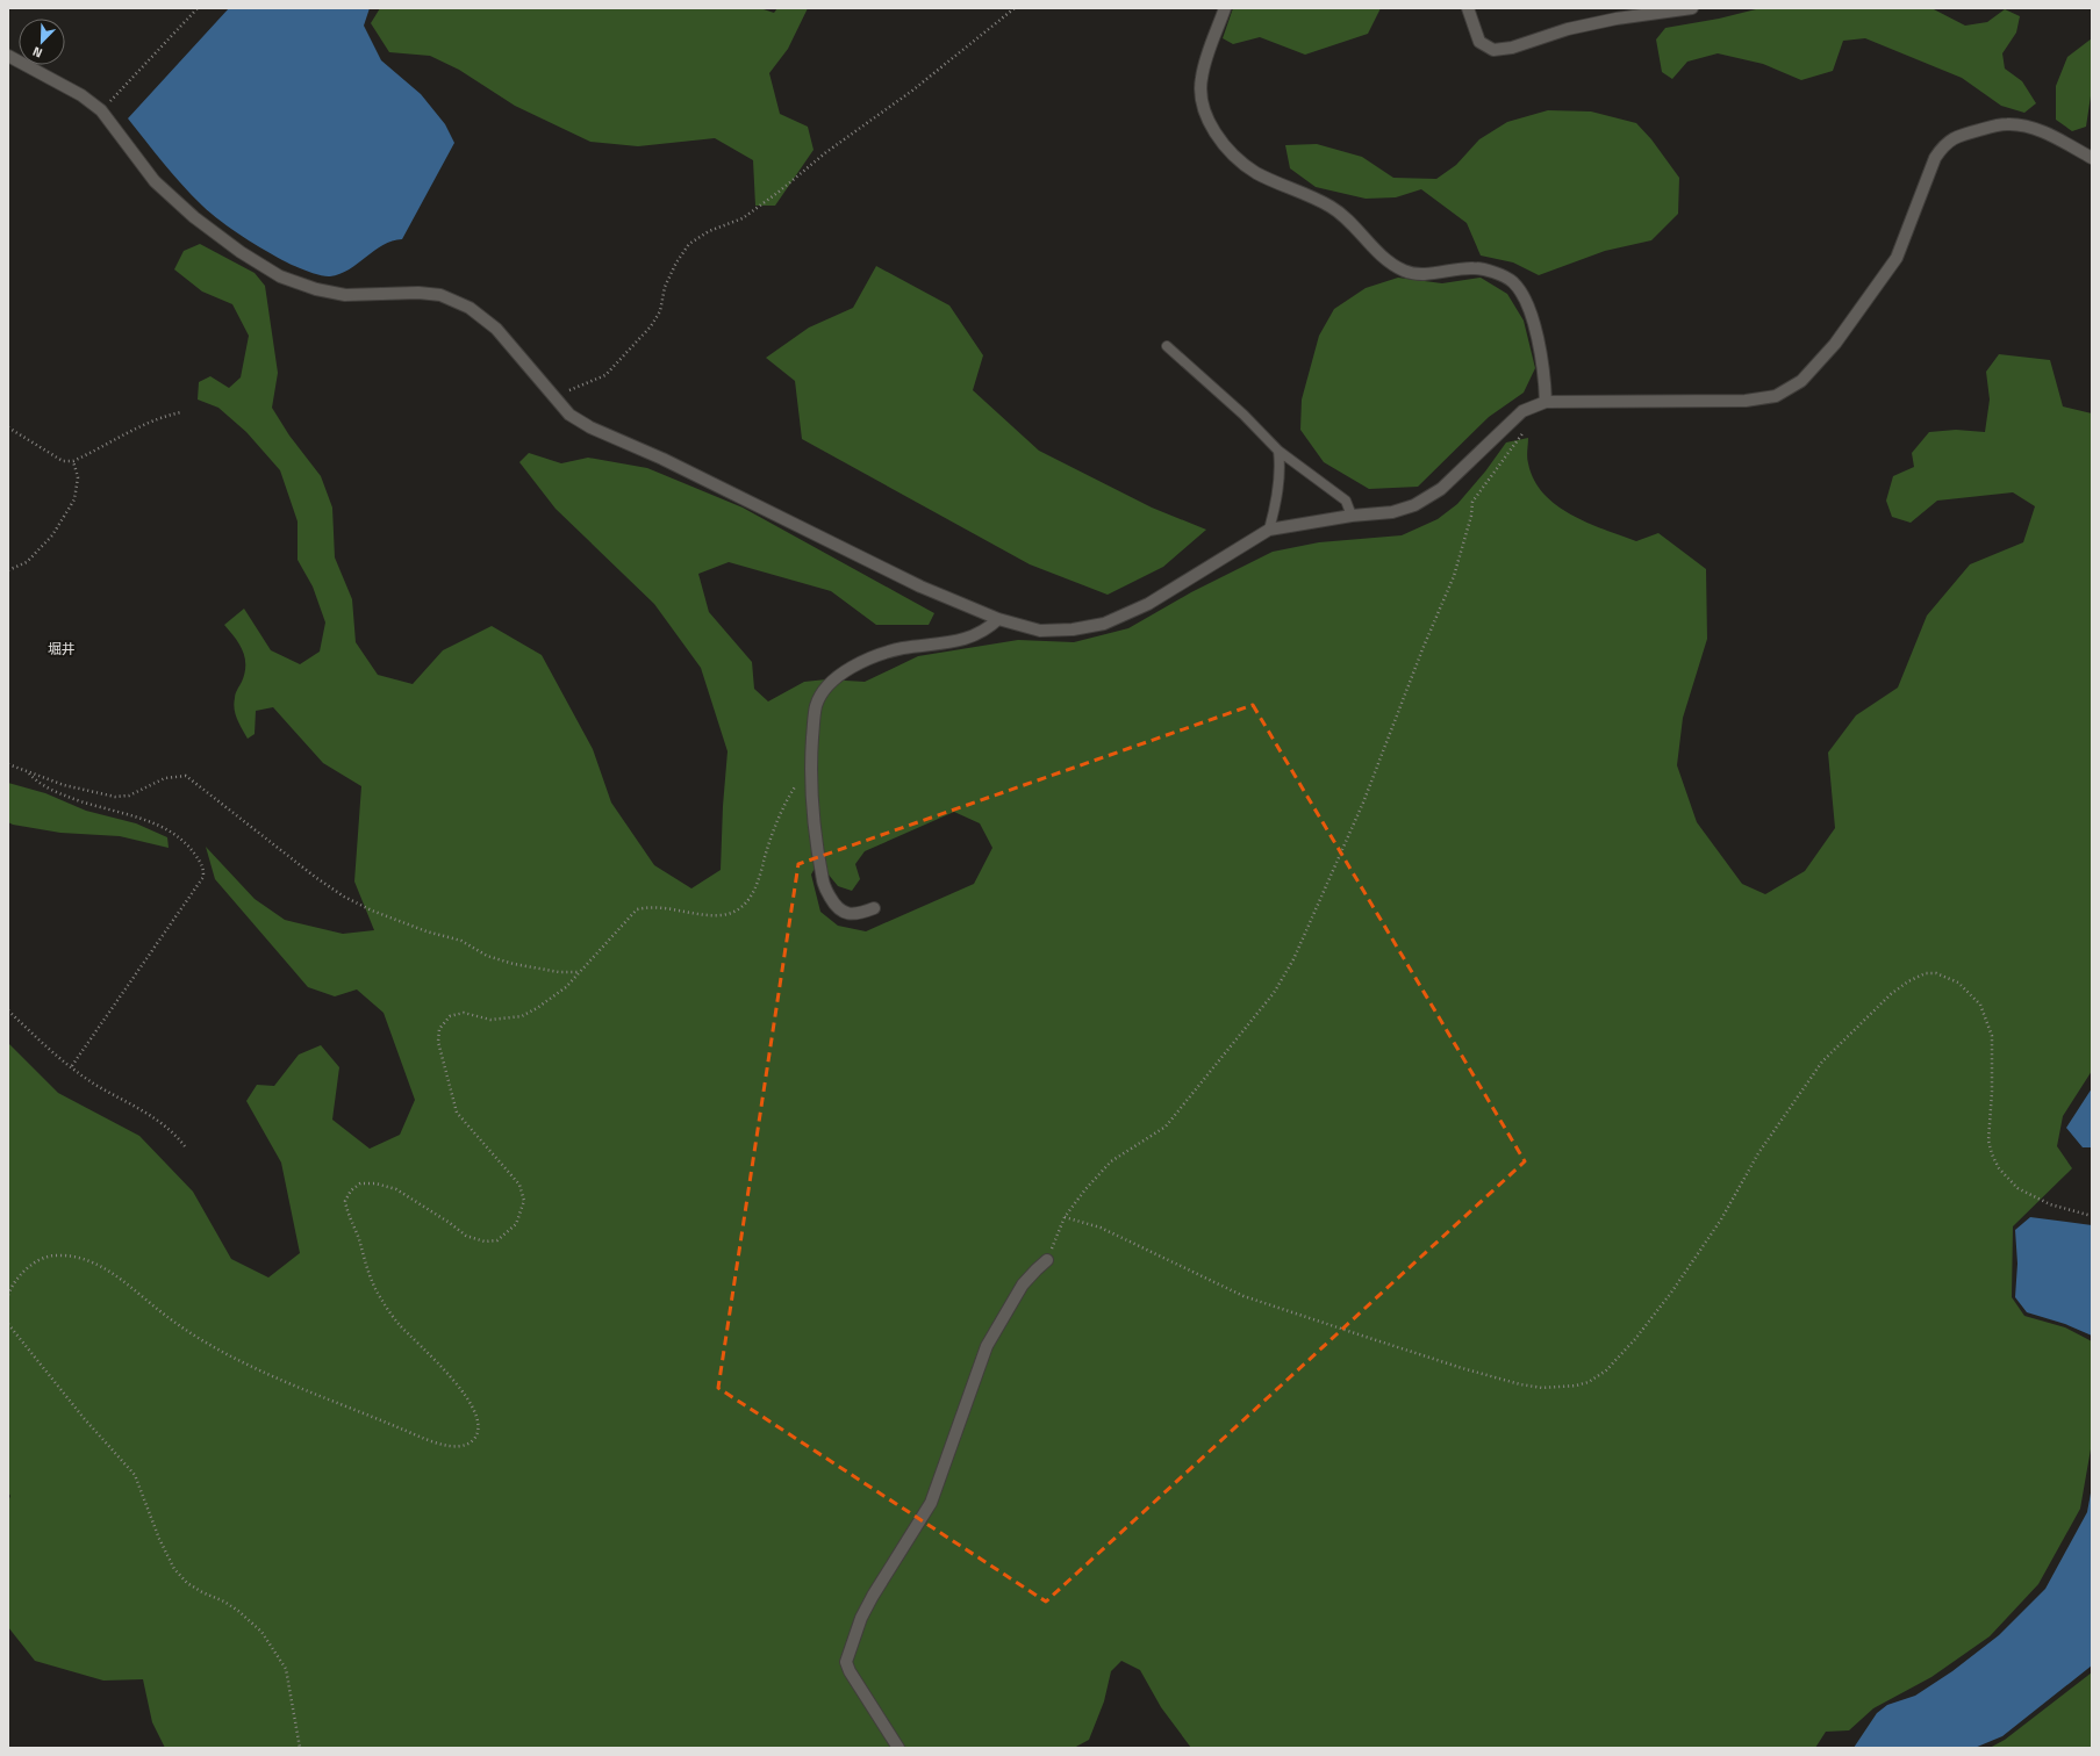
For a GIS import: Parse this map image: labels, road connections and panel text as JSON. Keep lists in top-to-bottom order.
{
  "districts": ["堀井"],
  "north": "bottom left"
}
